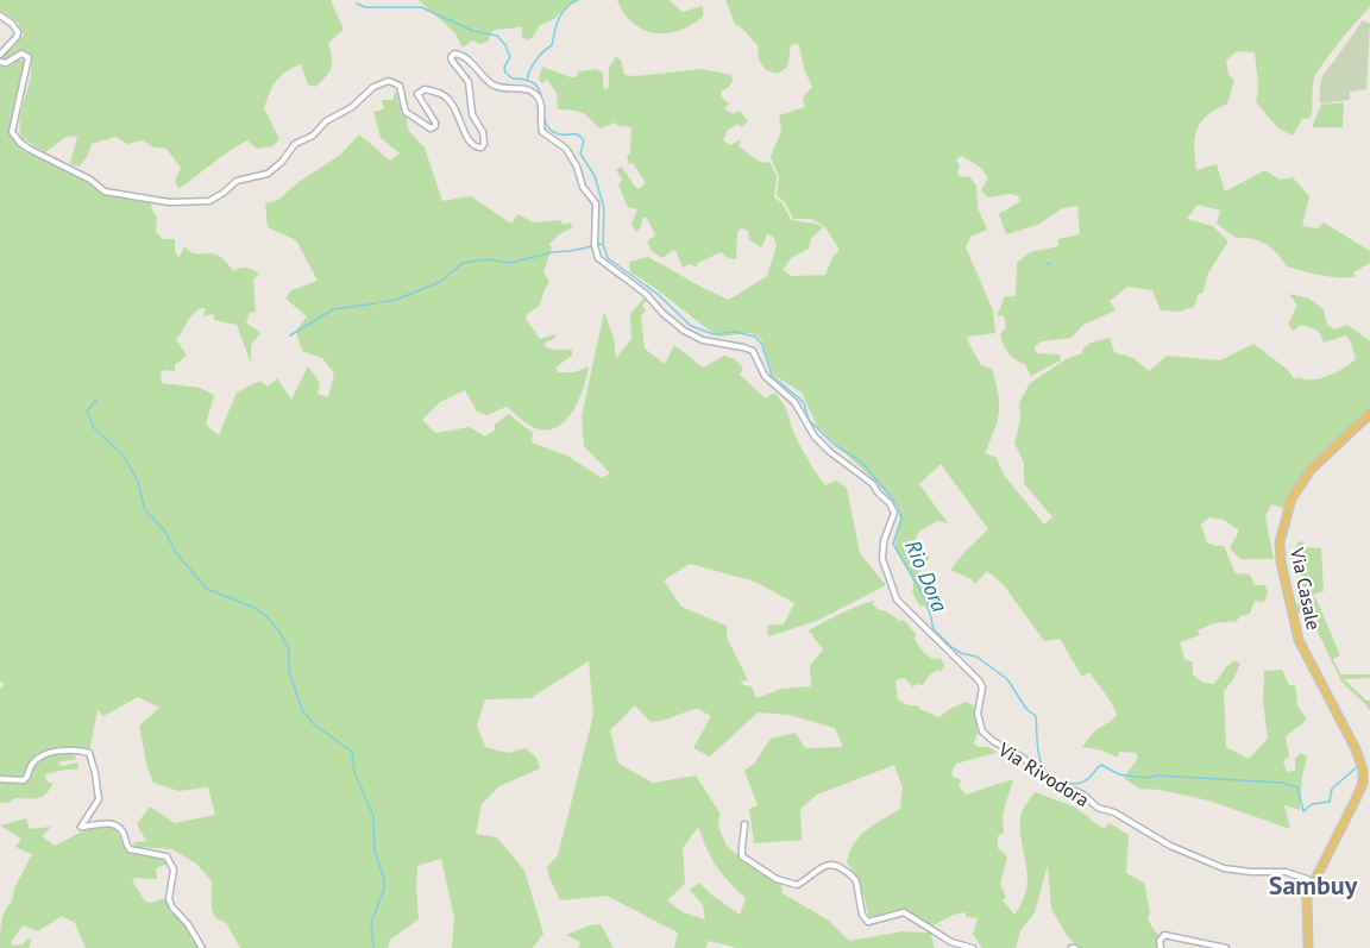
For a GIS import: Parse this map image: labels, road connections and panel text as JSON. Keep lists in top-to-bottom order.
{
  "streets": {
    "main road": ["Via Casale"],
    "street": ["Via Rivodora"]
  },
  "crossings": [
    ["Via Casale", "Via Rivodora"]
  ],
  "districts": ["Sambuy"],
  "water": ["Rio Dora"]
}
